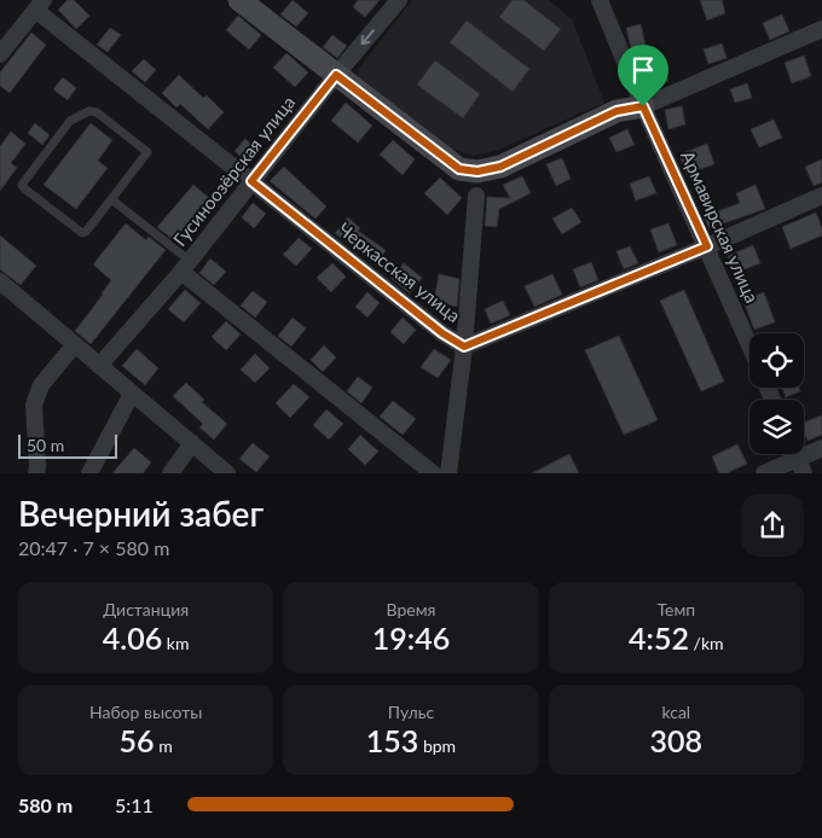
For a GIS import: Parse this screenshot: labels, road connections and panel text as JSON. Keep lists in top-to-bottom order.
{
  "streets": {
    "street": ["Гусиноозёрская улица", "Армавирская улица", "Черкасская улица"]
  },
  "crossings": [
    ["Гусиноозёрская улица", "Черкасская улица"],
    ["Армавирская улица", "Черкасская улица"]
  ],
  "scale_bar": "50 m",
  "page": {
    "scale": "50 m",
    "heading": ["Вечерний забег", "20:47 · 7 × 580 m"],
    "stats": [
      ["Дистанция", "4.06 km"],
      ["Время", "19:46"],
      ["Темп", "4:52 /km"],
      ["Набор высоты", "56 m"],
      ["Пульс", "153 bpm"],
      ["kcal", "308"]
    ],
    "list": [
      {
        "name": "580 m",
        "note": "5:11"
      }
    ]
  }
}
